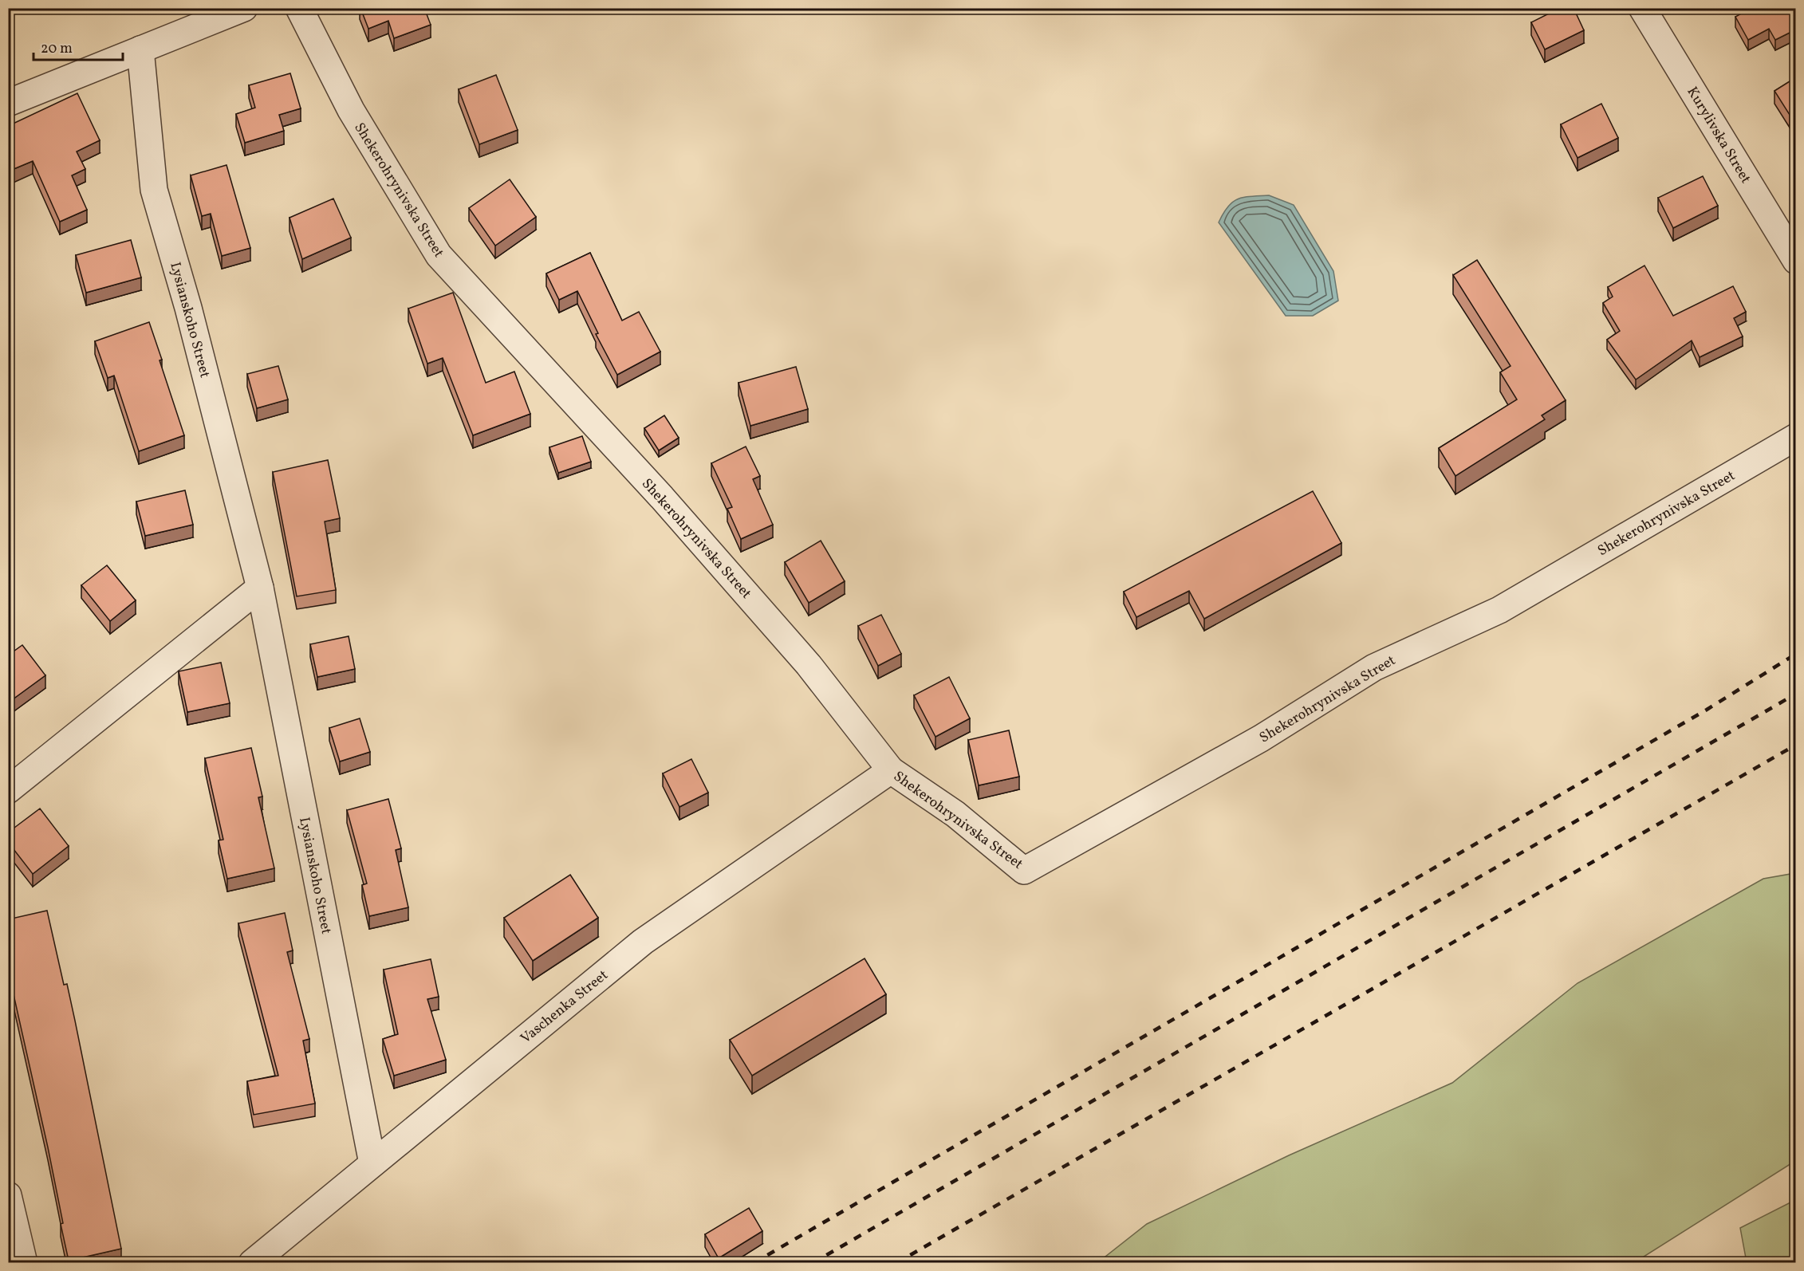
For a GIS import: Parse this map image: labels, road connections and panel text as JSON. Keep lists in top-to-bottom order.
{
  "streets": {
    "street": [
      "Kurylivska Street",
      "Shekerohrynivska Street",
      "Lysianskoho Street",
      "Vaschenka Street"
    ]
  },
  "crossings": [
    ["Shekerohrynivska Street", "Vaschenka Street"],
    ["Lysianskoho Street", "Vaschenka Street"]
  ],
  "scale_bar": "20 m"
}
